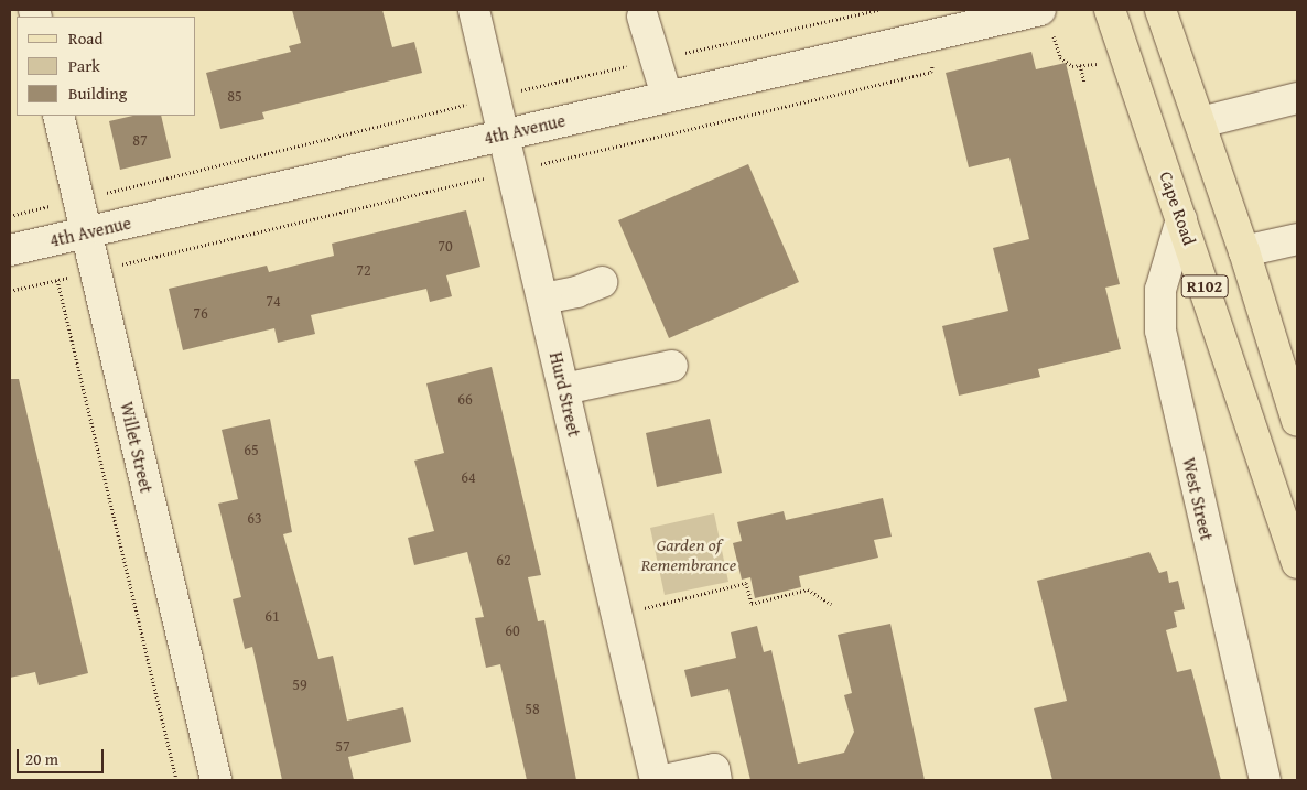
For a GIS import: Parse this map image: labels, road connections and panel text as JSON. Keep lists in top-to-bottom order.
{
  "streets": {
    "main road": ["Cape Road", "R102"],
    "street": [
      "4th Avenue",
      "Hurd Street",
      "Willet Street",
      "West Street"
    ]
  },
  "crossings": [
    ["4th Avenue", "Hurd Street"],
    ["4th Avenue", "Willet Street"],
    ["Cape Road", "West Street"]
  ],
  "parks": ["Garden of Remembrance"],
  "house_numbers": [
    "85",
    "87",
    "70",
    "72",
    "74",
    "76",
    "66",
    "65",
    "64",
    "63",
    "62",
    "61",
    "60",
    "59",
    "58",
    "57"
  ],
  "legend": ["Road", "Park", "Building"],
  "scale_bar": "20 m"
}
